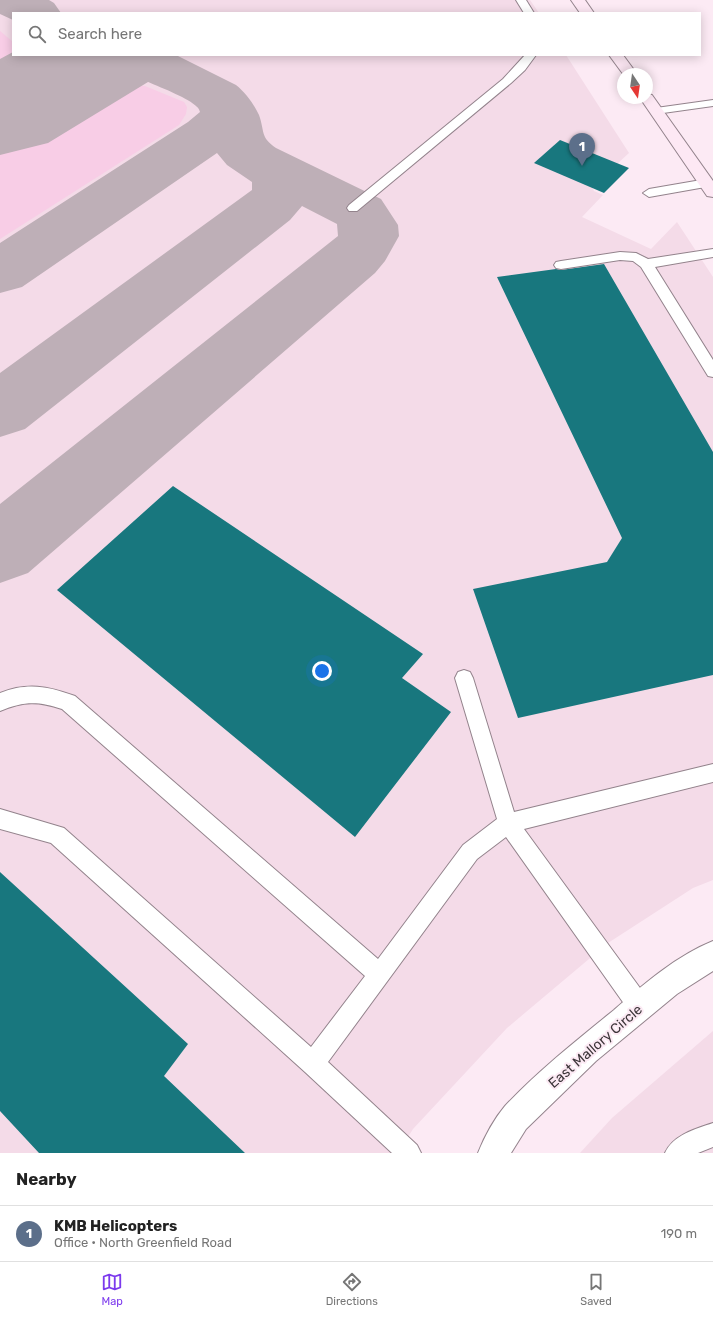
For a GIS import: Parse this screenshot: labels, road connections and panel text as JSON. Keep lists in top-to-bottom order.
{
  "streets": {
    "street": ["East Mallory Circle"]
  },
  "north": "bottom",
  "page": {
    "search": "Search here",
    "pins": "1",
    "heading": "Nearby",
    "list": [
      {
        "mark": "1",
        "name": "KMB Helicopters",
        "note": "Office · North Greenfield Road",
        "value": "190 m"
      }
    ],
    "nav": ["Map", "Directions", "Saved"]
  }
}
